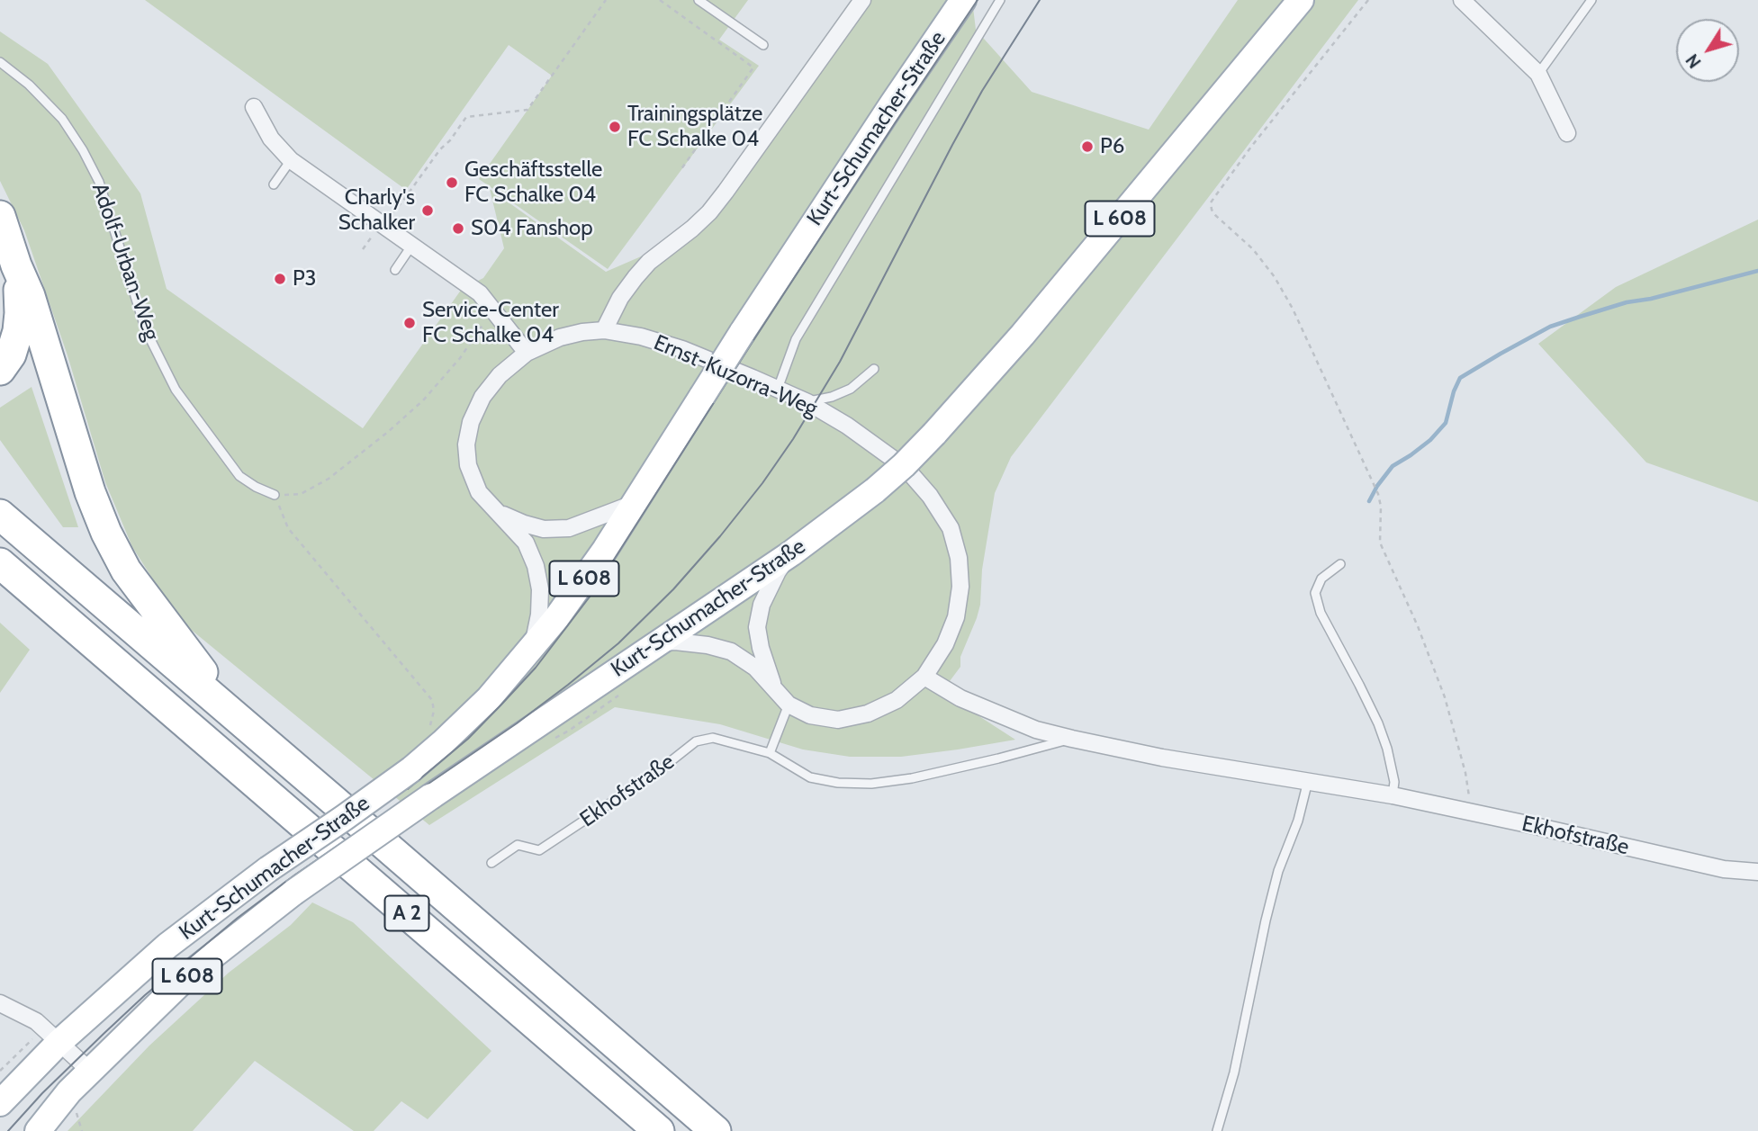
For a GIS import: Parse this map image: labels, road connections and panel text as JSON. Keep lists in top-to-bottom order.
{
  "streets": {
    "highway": ["A 2"],
    "main road": ["Kurt-Schumacher-Straße", "L 608"],
    "street": ["Ernst-Kuzorra-Weg", "Ekhofstraße"],
    "lane": ["Adolf-Urban-Weg"]
  },
  "crossings": [
    ["Kurt-Schumacher-Straße", "Ernst-Kuzorra-Weg"],
    ["Ernst-Kuzorra-Weg", "Ekhofstraße"]
  ],
  "places": [
    "Trainingsplätze FC Schalke 04",
    "P6",
    "Geschäftsstelle FC Schalke 04",
    "Charly's Schalker",
    "S04 Fanshop",
    "P3",
    "Service-Center FC Schalke 04"
  ],
  "north": "bottom left"
}
